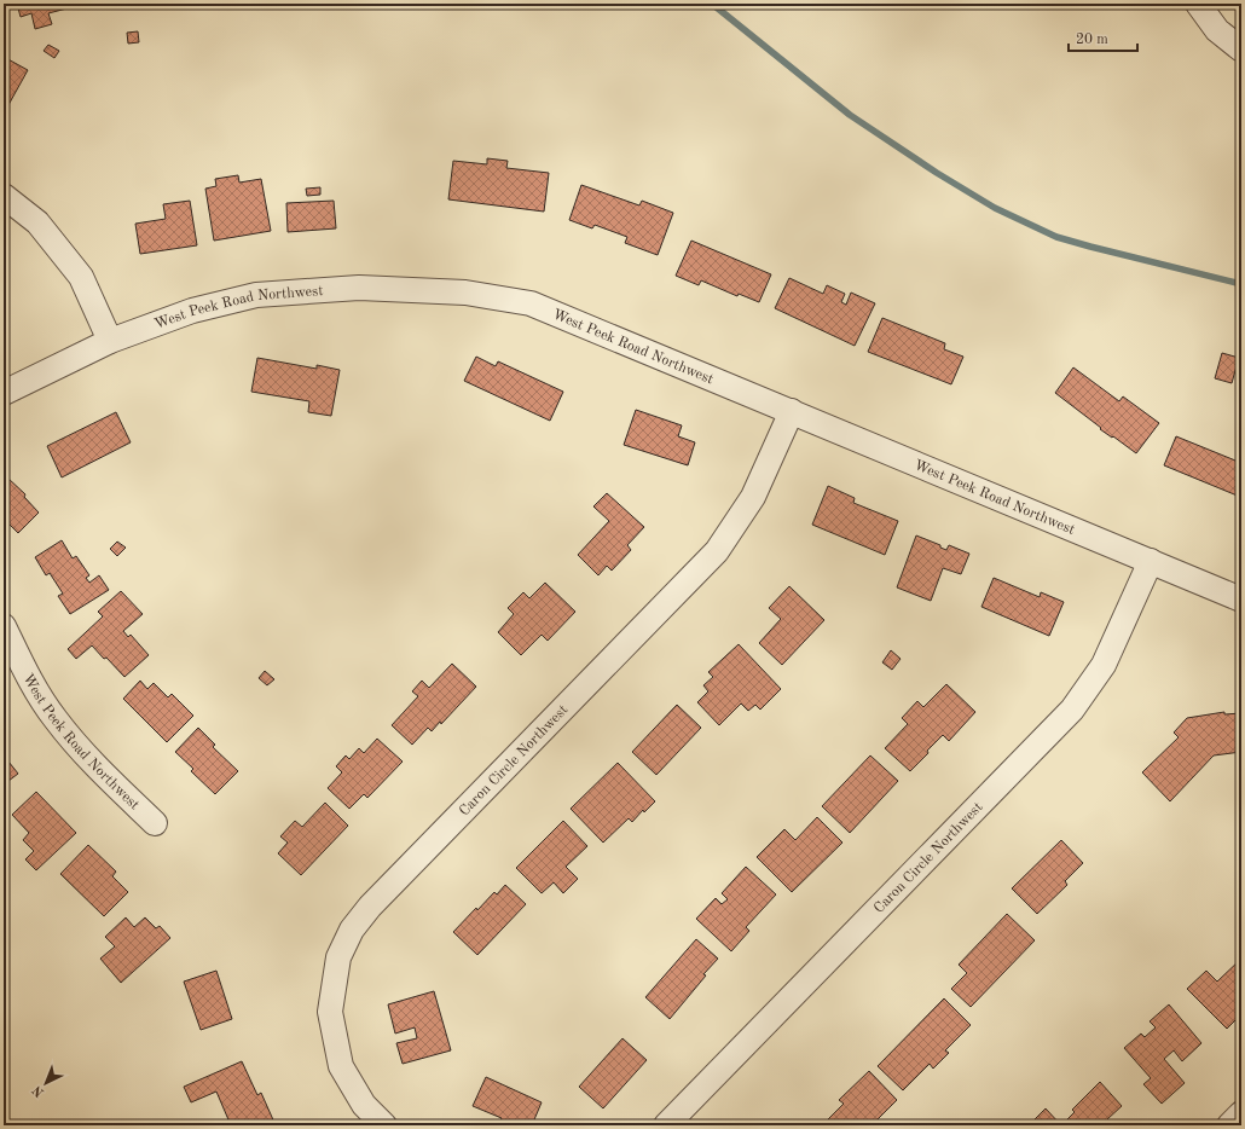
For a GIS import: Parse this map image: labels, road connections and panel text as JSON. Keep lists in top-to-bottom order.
{
  "streets": {
    "street": ["West Peek Road Northwest", "Caron Circle Northwest"]
  },
  "crossings": [
    ["West Peek Road Northwest", "Caron Circle Northwest"]
  ],
  "scale_bar": "20 m",
  "north": "bottom left"
}
